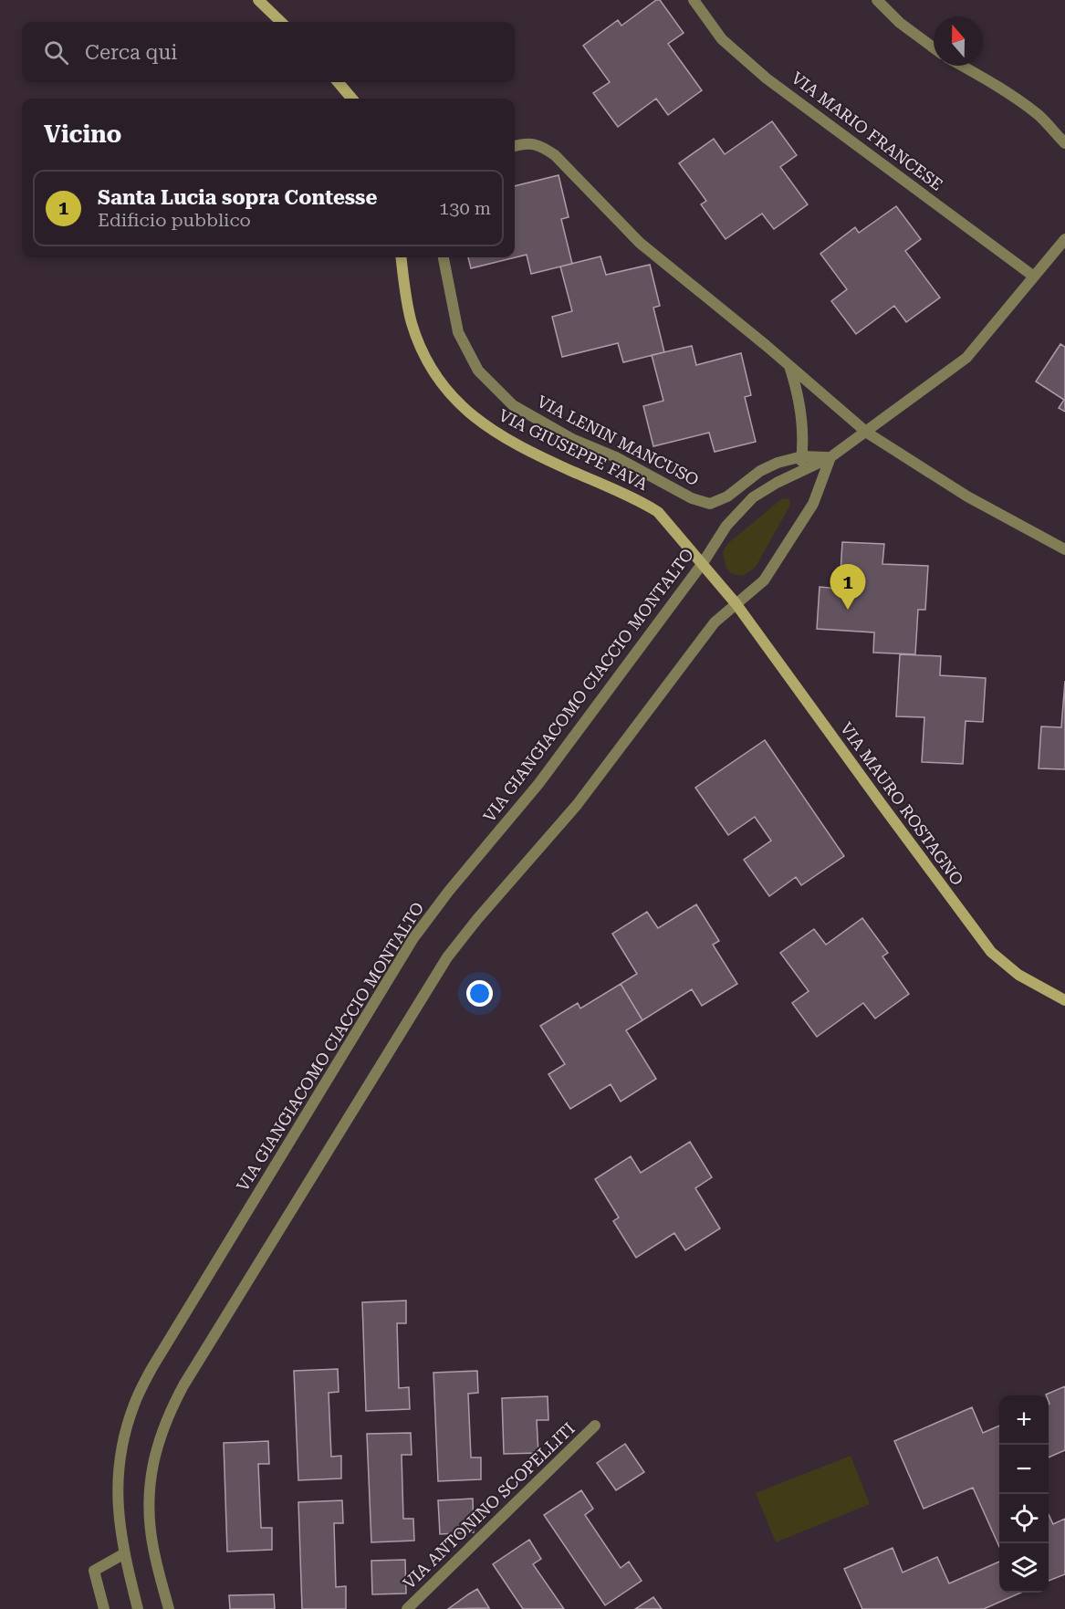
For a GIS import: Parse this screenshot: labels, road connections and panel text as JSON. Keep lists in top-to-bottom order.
{
  "streets": {
    "street": [
      "VIA MARIO FRANCESE",
      "VIA LENIN MANCUSO",
      "VIA GIUSEPPE FAVA",
      "VIA GIANGIACOMO CIACCIO MONTALTO",
      "VIA MAURO ROSTAGNO",
      "VIA ANTONINO SCOPELLITI"
    ]
  },
  "crossings": [
    ["VIA MARIO FRANCESE", "VIA GIANGIACOMO CIACCIO MONTALTO"],
    ["VIA LENIN MANCUSO", "VIA GIANGIACOMO CIACCIO MONTALTO"],
    ["VIA GIUSEPPE FAVA", "VIA GIANGIACOMO CIACCIO MONTALTO"],
    ["VIA GIUSEPPE FAVA", "VIA MAURO ROSTAGNO"]
  ],
  "north": "top",
  "page": {
    "search": "Cerca qui",
    "heading": "Vicino",
    "list": [
      {
        "mark": "1",
        "name": "Santa Lucia sopra Contesse",
        "note": "Edificio pubblico",
        "value": "130 m"
      }
    ],
    "pins": "1",
    "map_buttons": ["+", "−"]
  }
}
